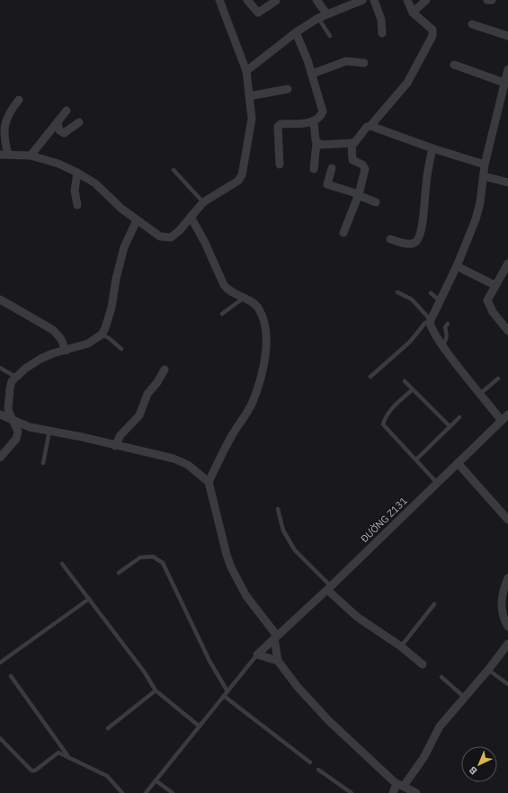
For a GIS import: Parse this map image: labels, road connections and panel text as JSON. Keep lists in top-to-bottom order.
{
  "streets": {
    "street": ["ĐƯỜNG Z131"]
  },
  "north": "bottom left"
}
